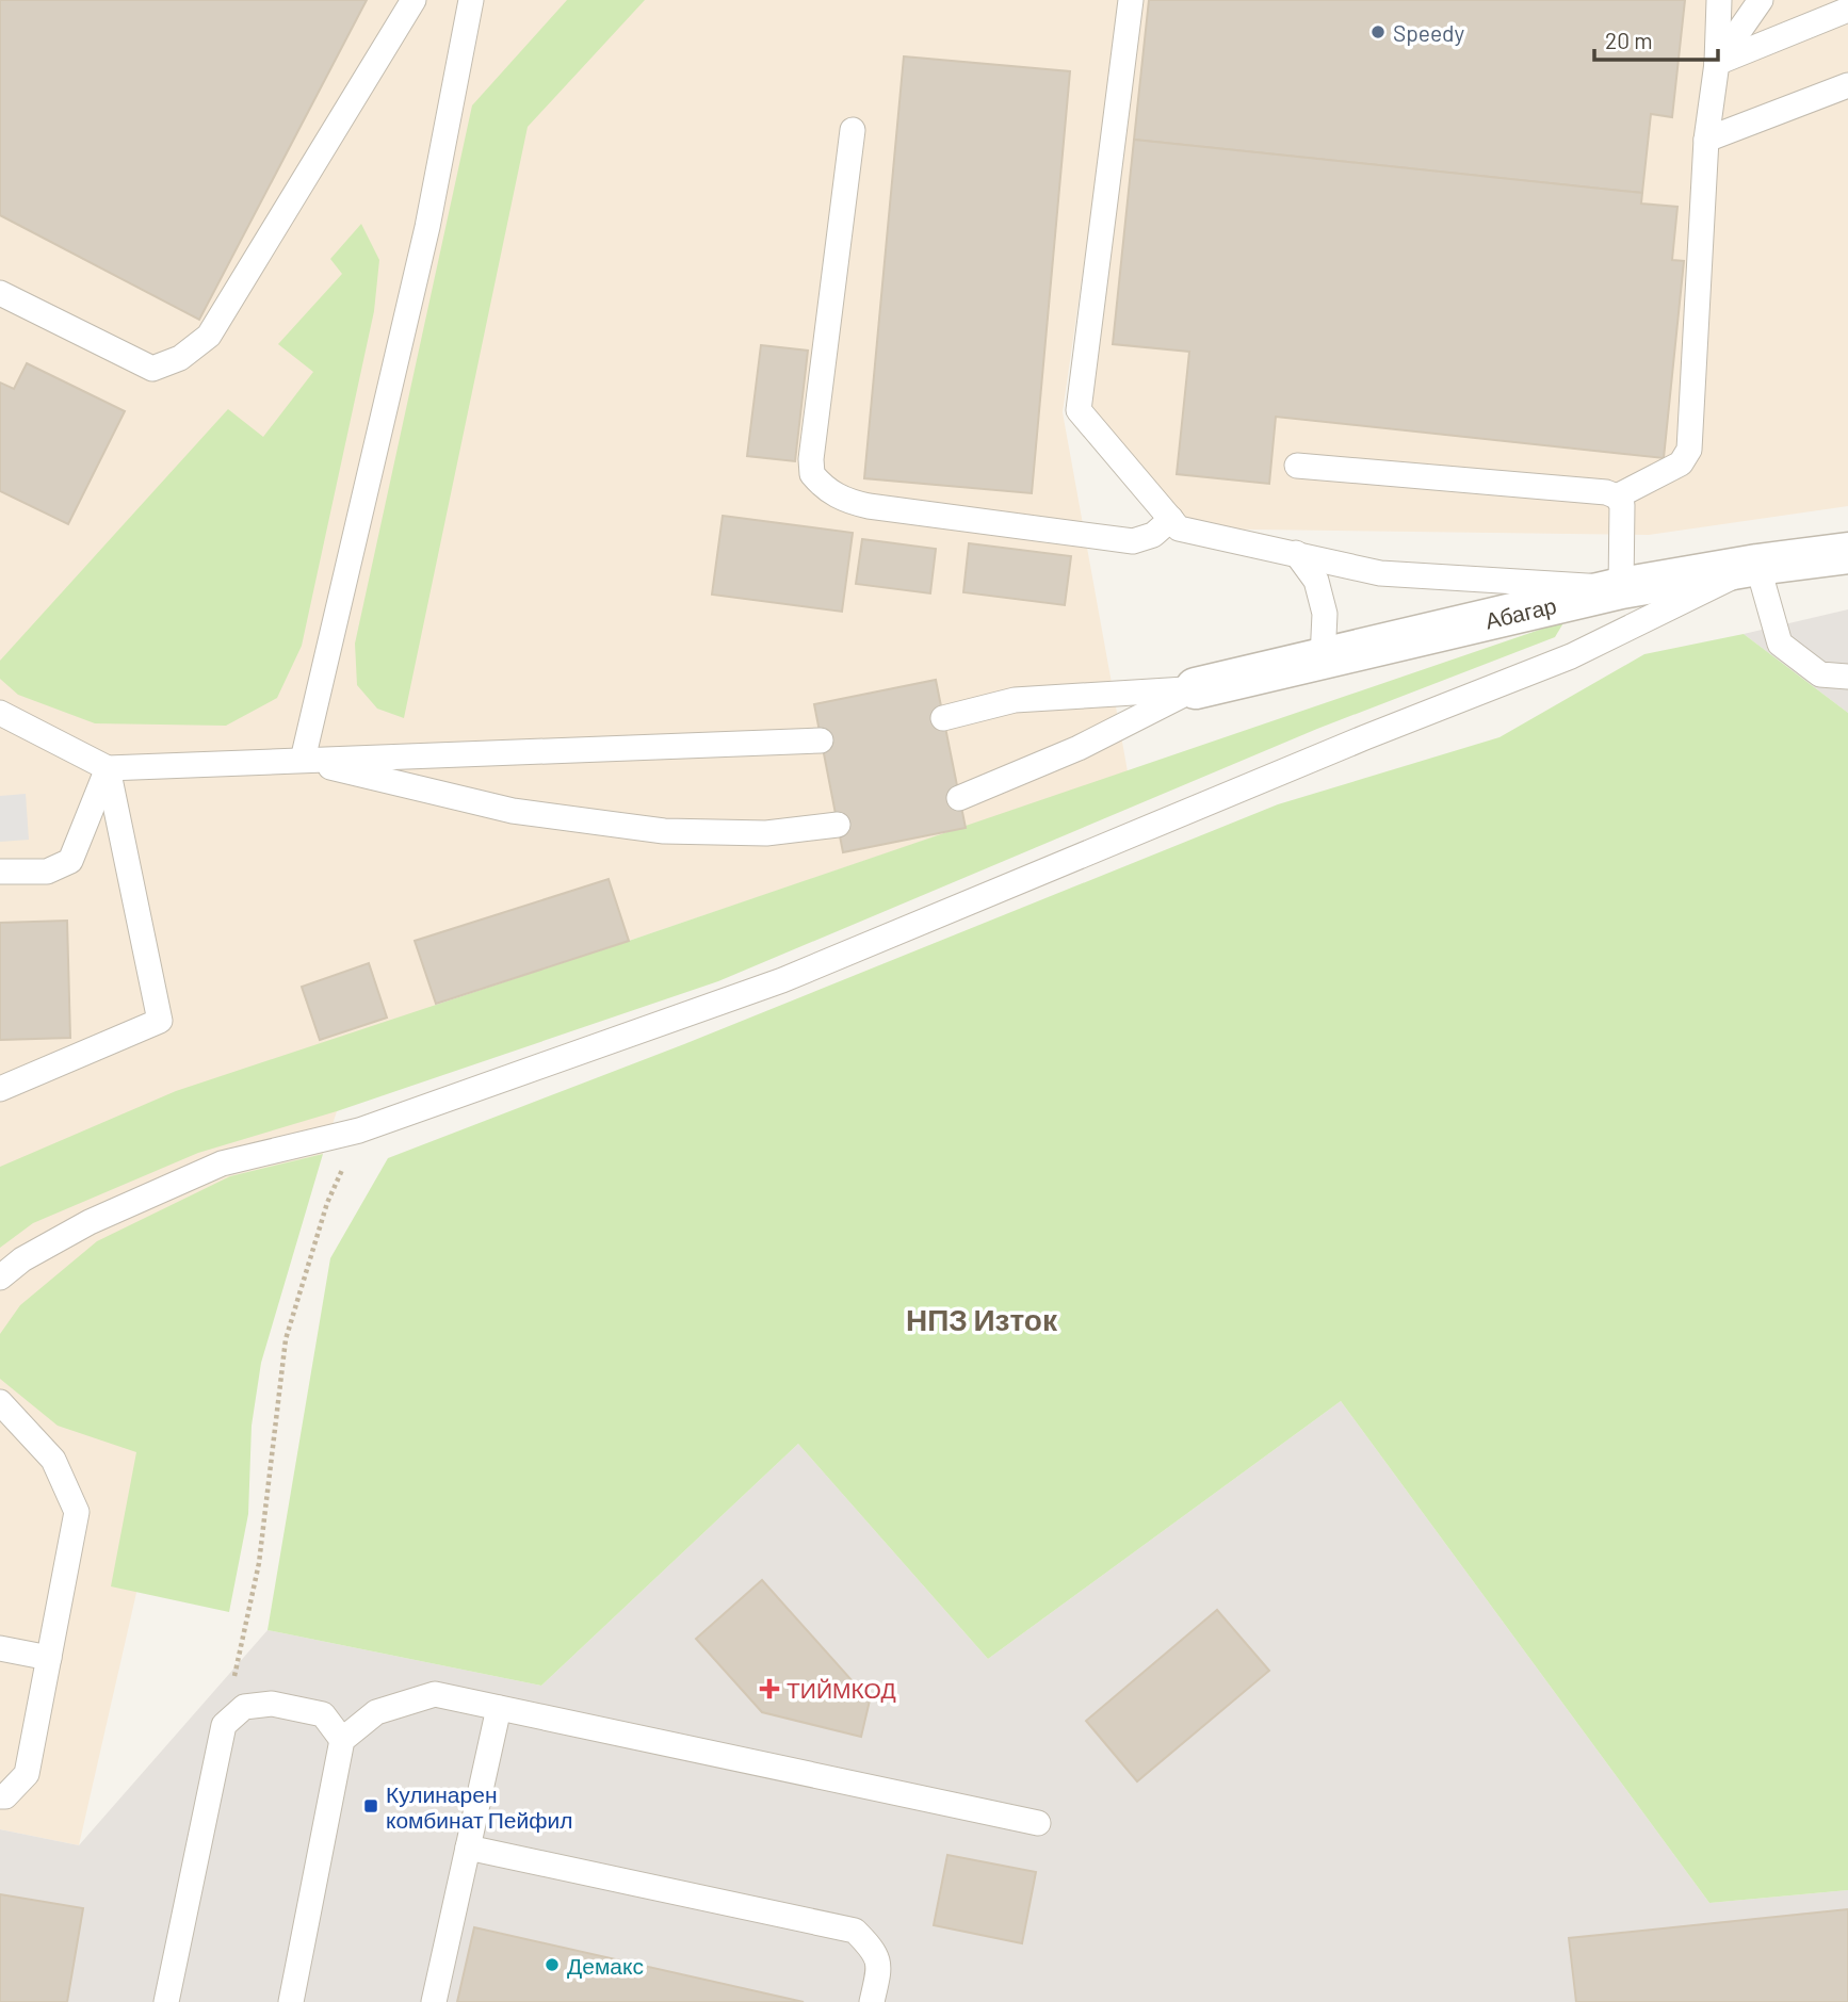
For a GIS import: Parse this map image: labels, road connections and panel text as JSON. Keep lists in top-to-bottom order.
{
  "streets": {
    "street": ["Абагар"]
  },
  "districts": ["НПЗ Изток"],
  "places": {
    "other": ["Speedy", "Демакс"],
    "health": ["ТИЙМКОД"],
    "transit": ["Кулинарен комбинат Пейфил"]
  },
  "scale_bar": "20 m"
}
